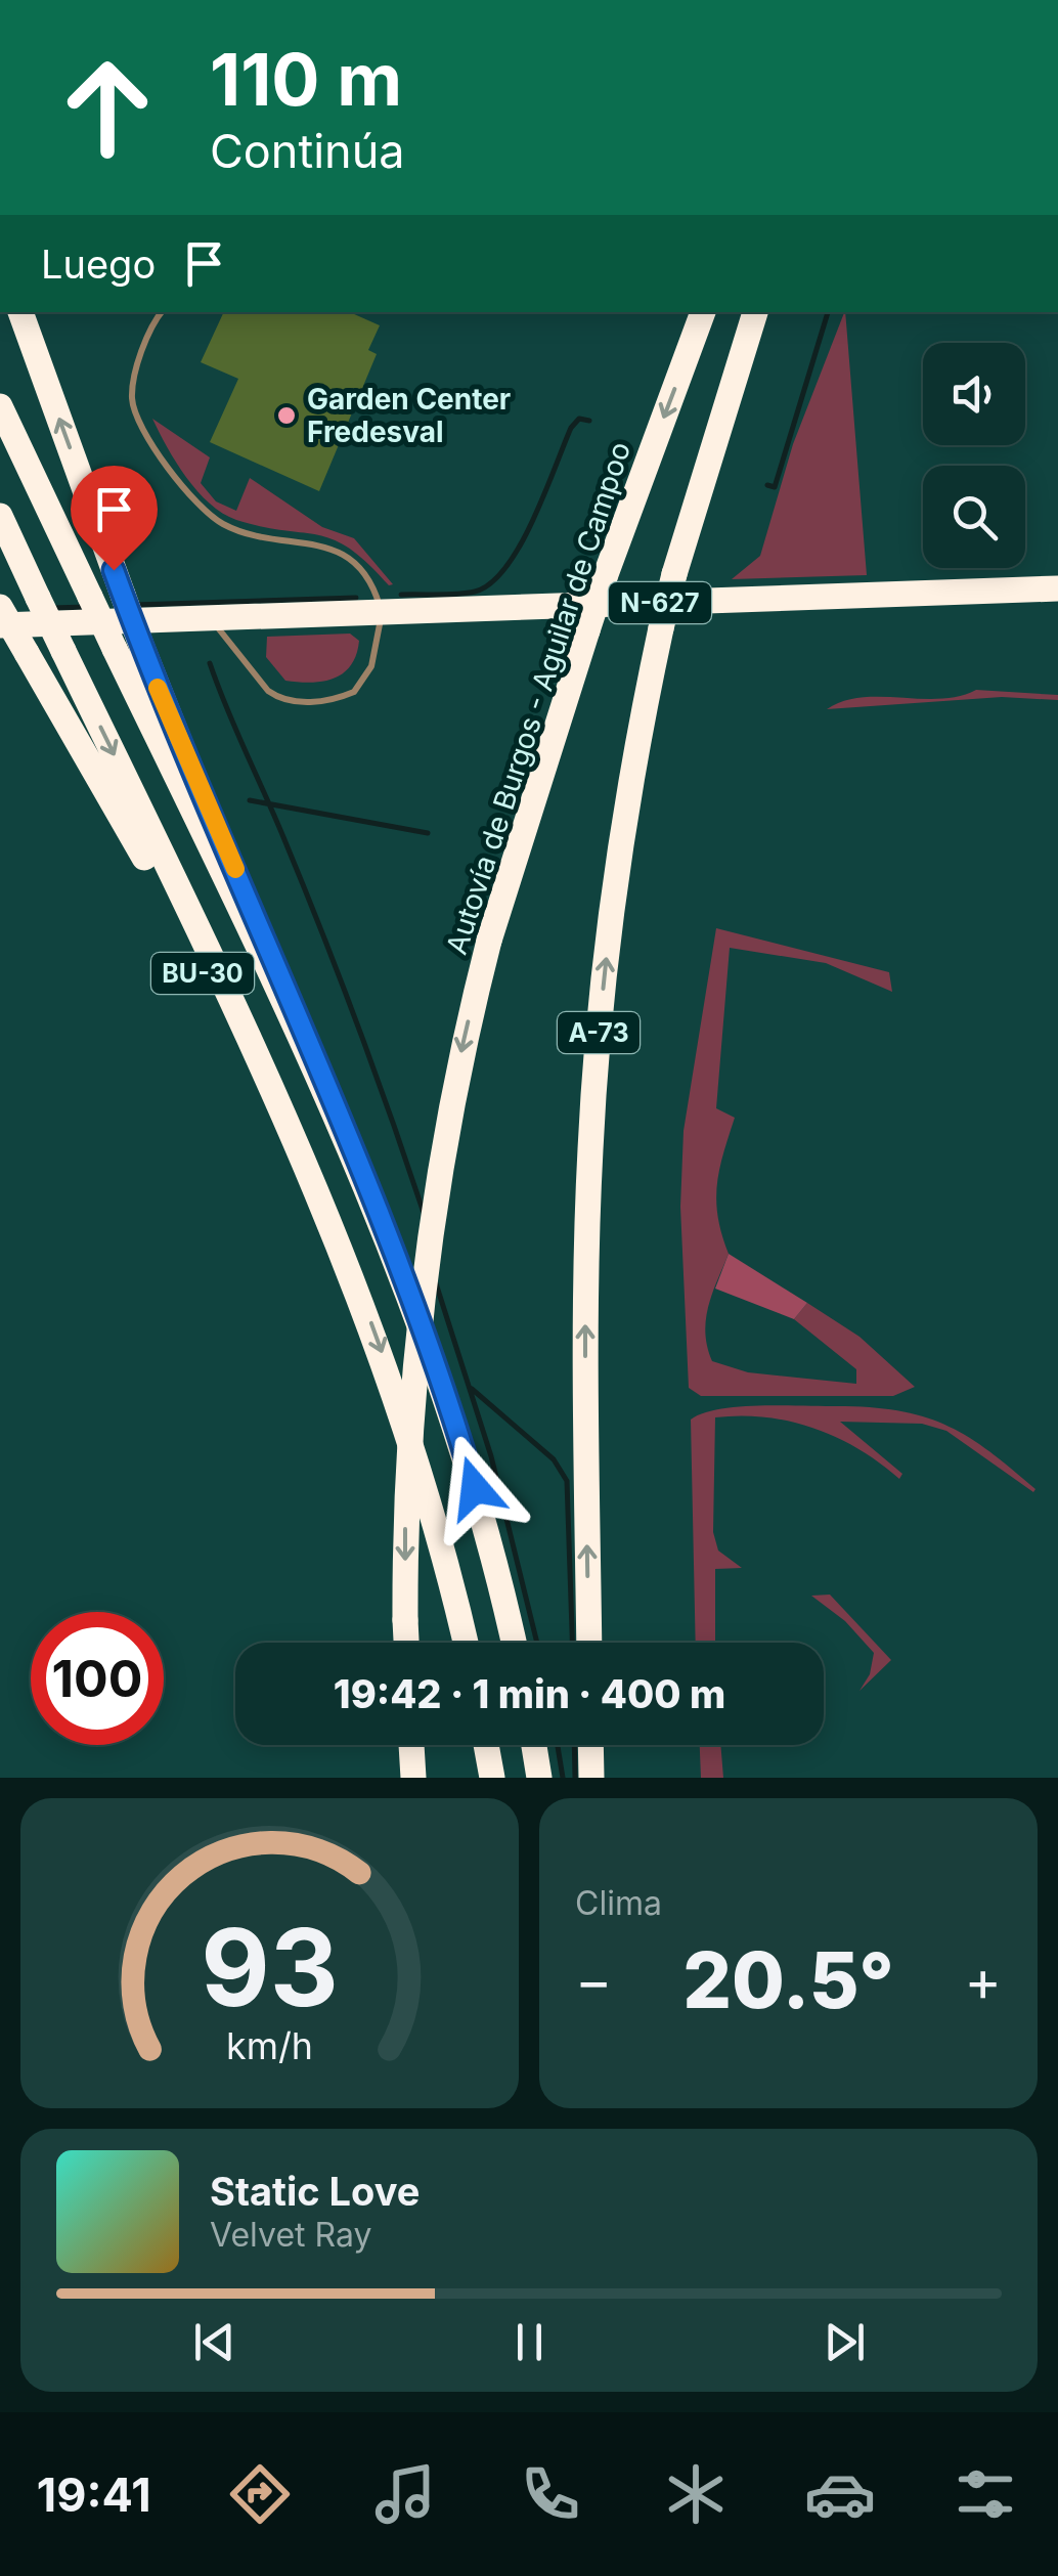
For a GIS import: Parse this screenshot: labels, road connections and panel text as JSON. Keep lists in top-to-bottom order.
{
  "streets": {
    "highway": [
      "N-627",
      "Autovía de Burgos - Aguilar de Campoo",
      "BU-30",
      "A-73"
    ]
  },
  "places": ["Garden Center Fredesval"],
  "page": {
    "turn": ["110 m", "Continúa"],
    "then": "Luego",
    "limit": "100",
    "trip": "19:42 · 1 min · 400 m",
    "tile": "Clima",
    "heat": ["−", "20.5°", "+"],
    "song": ["Static Love", "Velvet Ray"],
    "tabs": "19:41",
    "gauge": ["93", "km/h"]
  }
}
